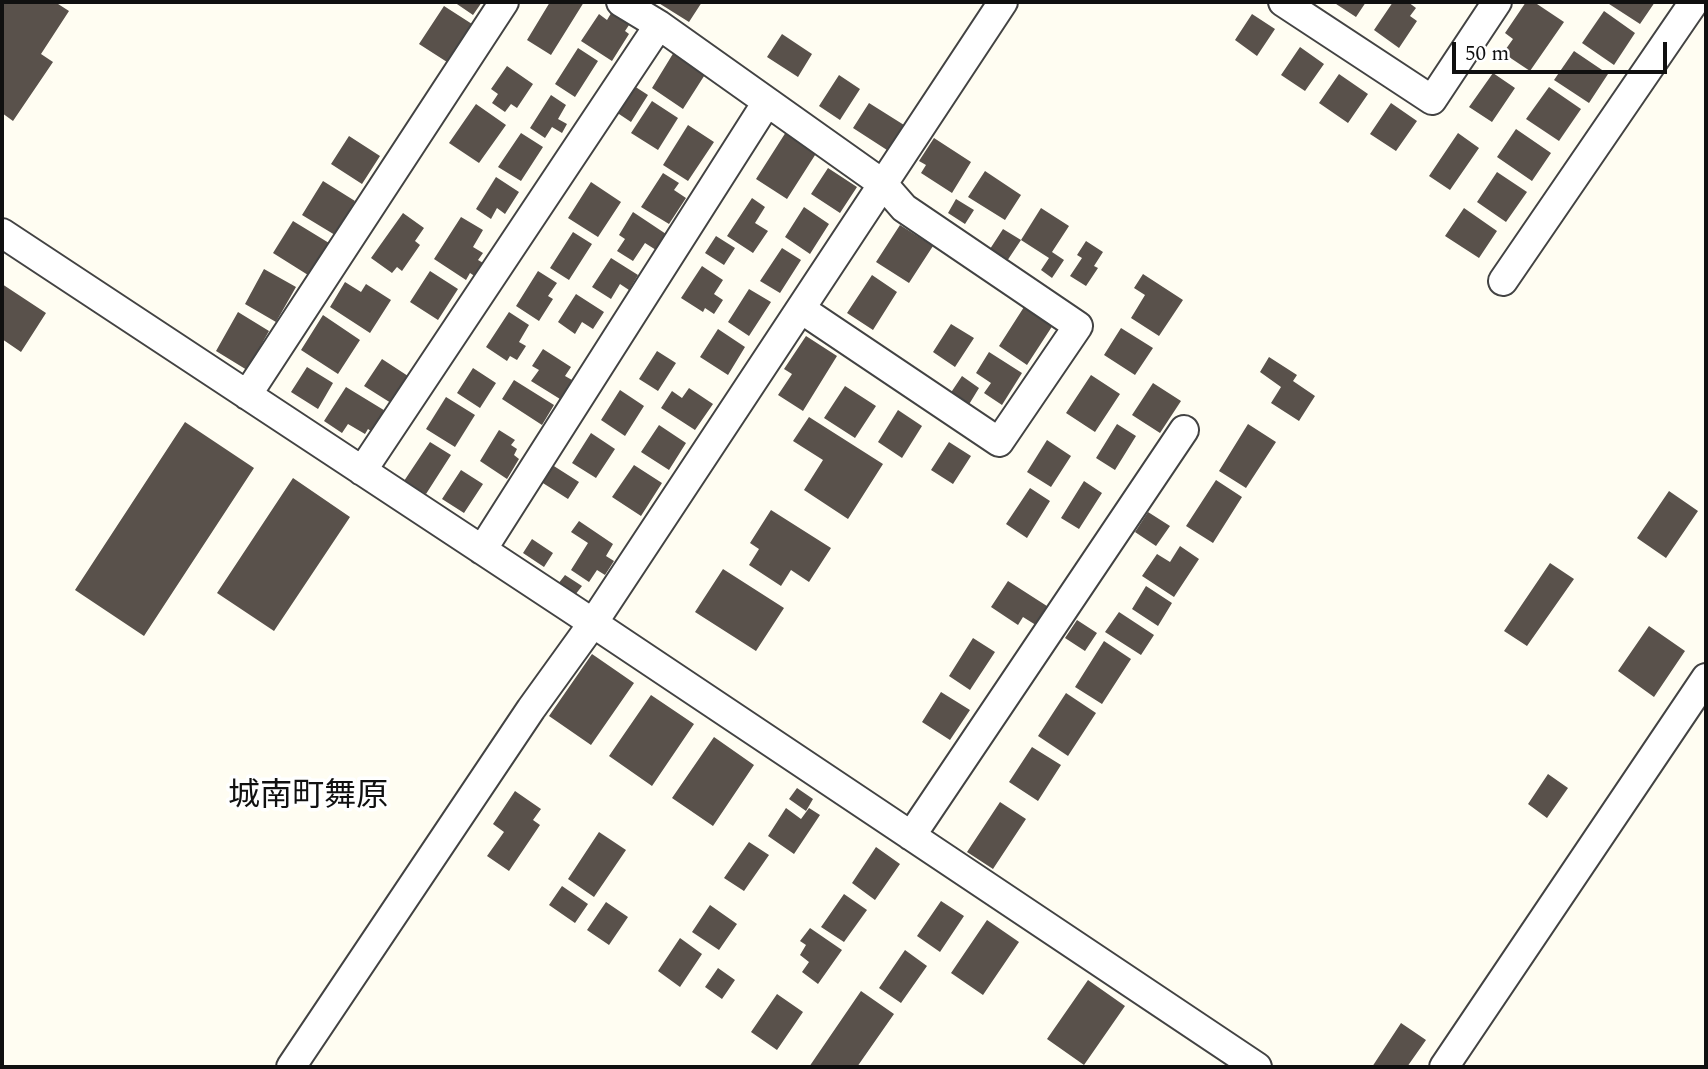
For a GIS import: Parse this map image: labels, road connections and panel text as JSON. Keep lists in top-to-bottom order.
{
  "districts": ["城南町舞原"],
  "scale_bar": "50 m"
}
